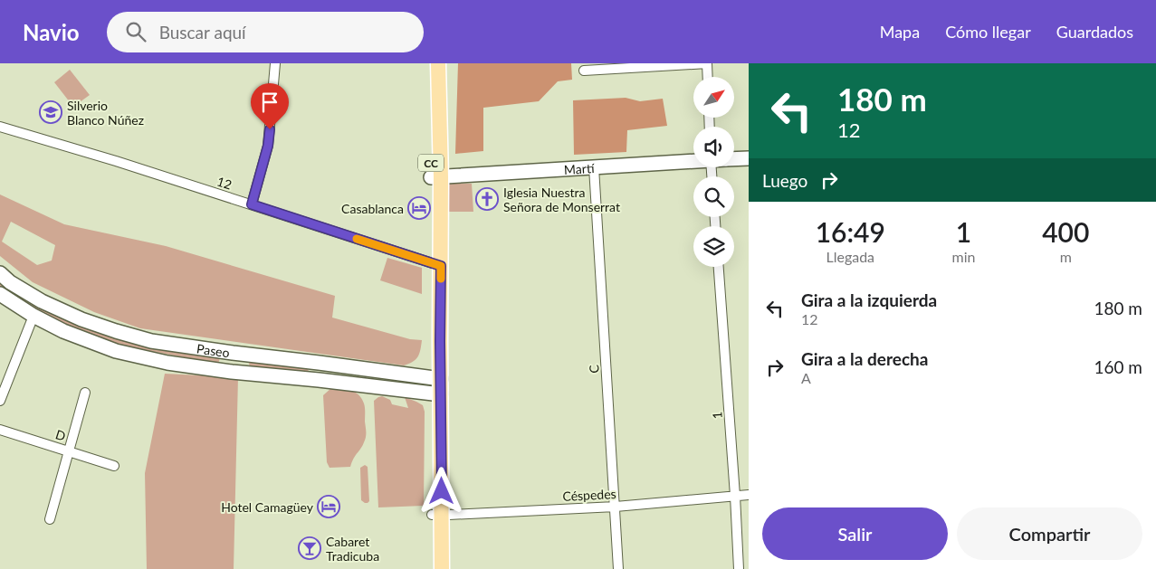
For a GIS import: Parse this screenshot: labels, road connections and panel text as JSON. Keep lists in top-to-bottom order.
{
  "streets": {
    "main road": ["CC"],
    "street": [
      "Martí",
      "12",
      "Paseo",
      "C",
      "1",
      "D",
      "Céspedes"
    ]
  },
  "crossings": [
    ["CC", "Martí"],
    ["CC", "12"],
    ["CC", "Paseo"],
    ["CC", "Céspedes"],
    ["Martí", "C"],
    ["C", "Céspedes"],
    ["1", "Céspedes"]
  ],
  "places": {
    "school or university": ["Silverio Blanco Núñez"],
    "church": ["Iglesia Nuestra Señora de Monserrat"],
    "hotel": ["Casablanca", "Hotel Camagüey"],
    "bar": ["Cabaret Tradicuba"]
  },
  "north": "top right",
  "page": {
    "header": "Navio",
    "search": "Buscar aquí",
    "nav": ["Mapa", "Cómo llegar", "Guardados"],
    "turn": ["180 m", "12"],
    "then": "Luego",
    "eta": [
      "16:49",
      "Llegada",
      "1",
      "min",
      "400",
      "m"
    ],
    "list": [
      {
        "name": "Gira a la izquierda",
        "note": "12",
        "value": "180 m"
      },
      {
        "name": "Gira a la derecha",
        "note": "A",
        "value": "160 m"
      }
    ],
    "buttons": ["Salir", "Compartir"]
  }
}
